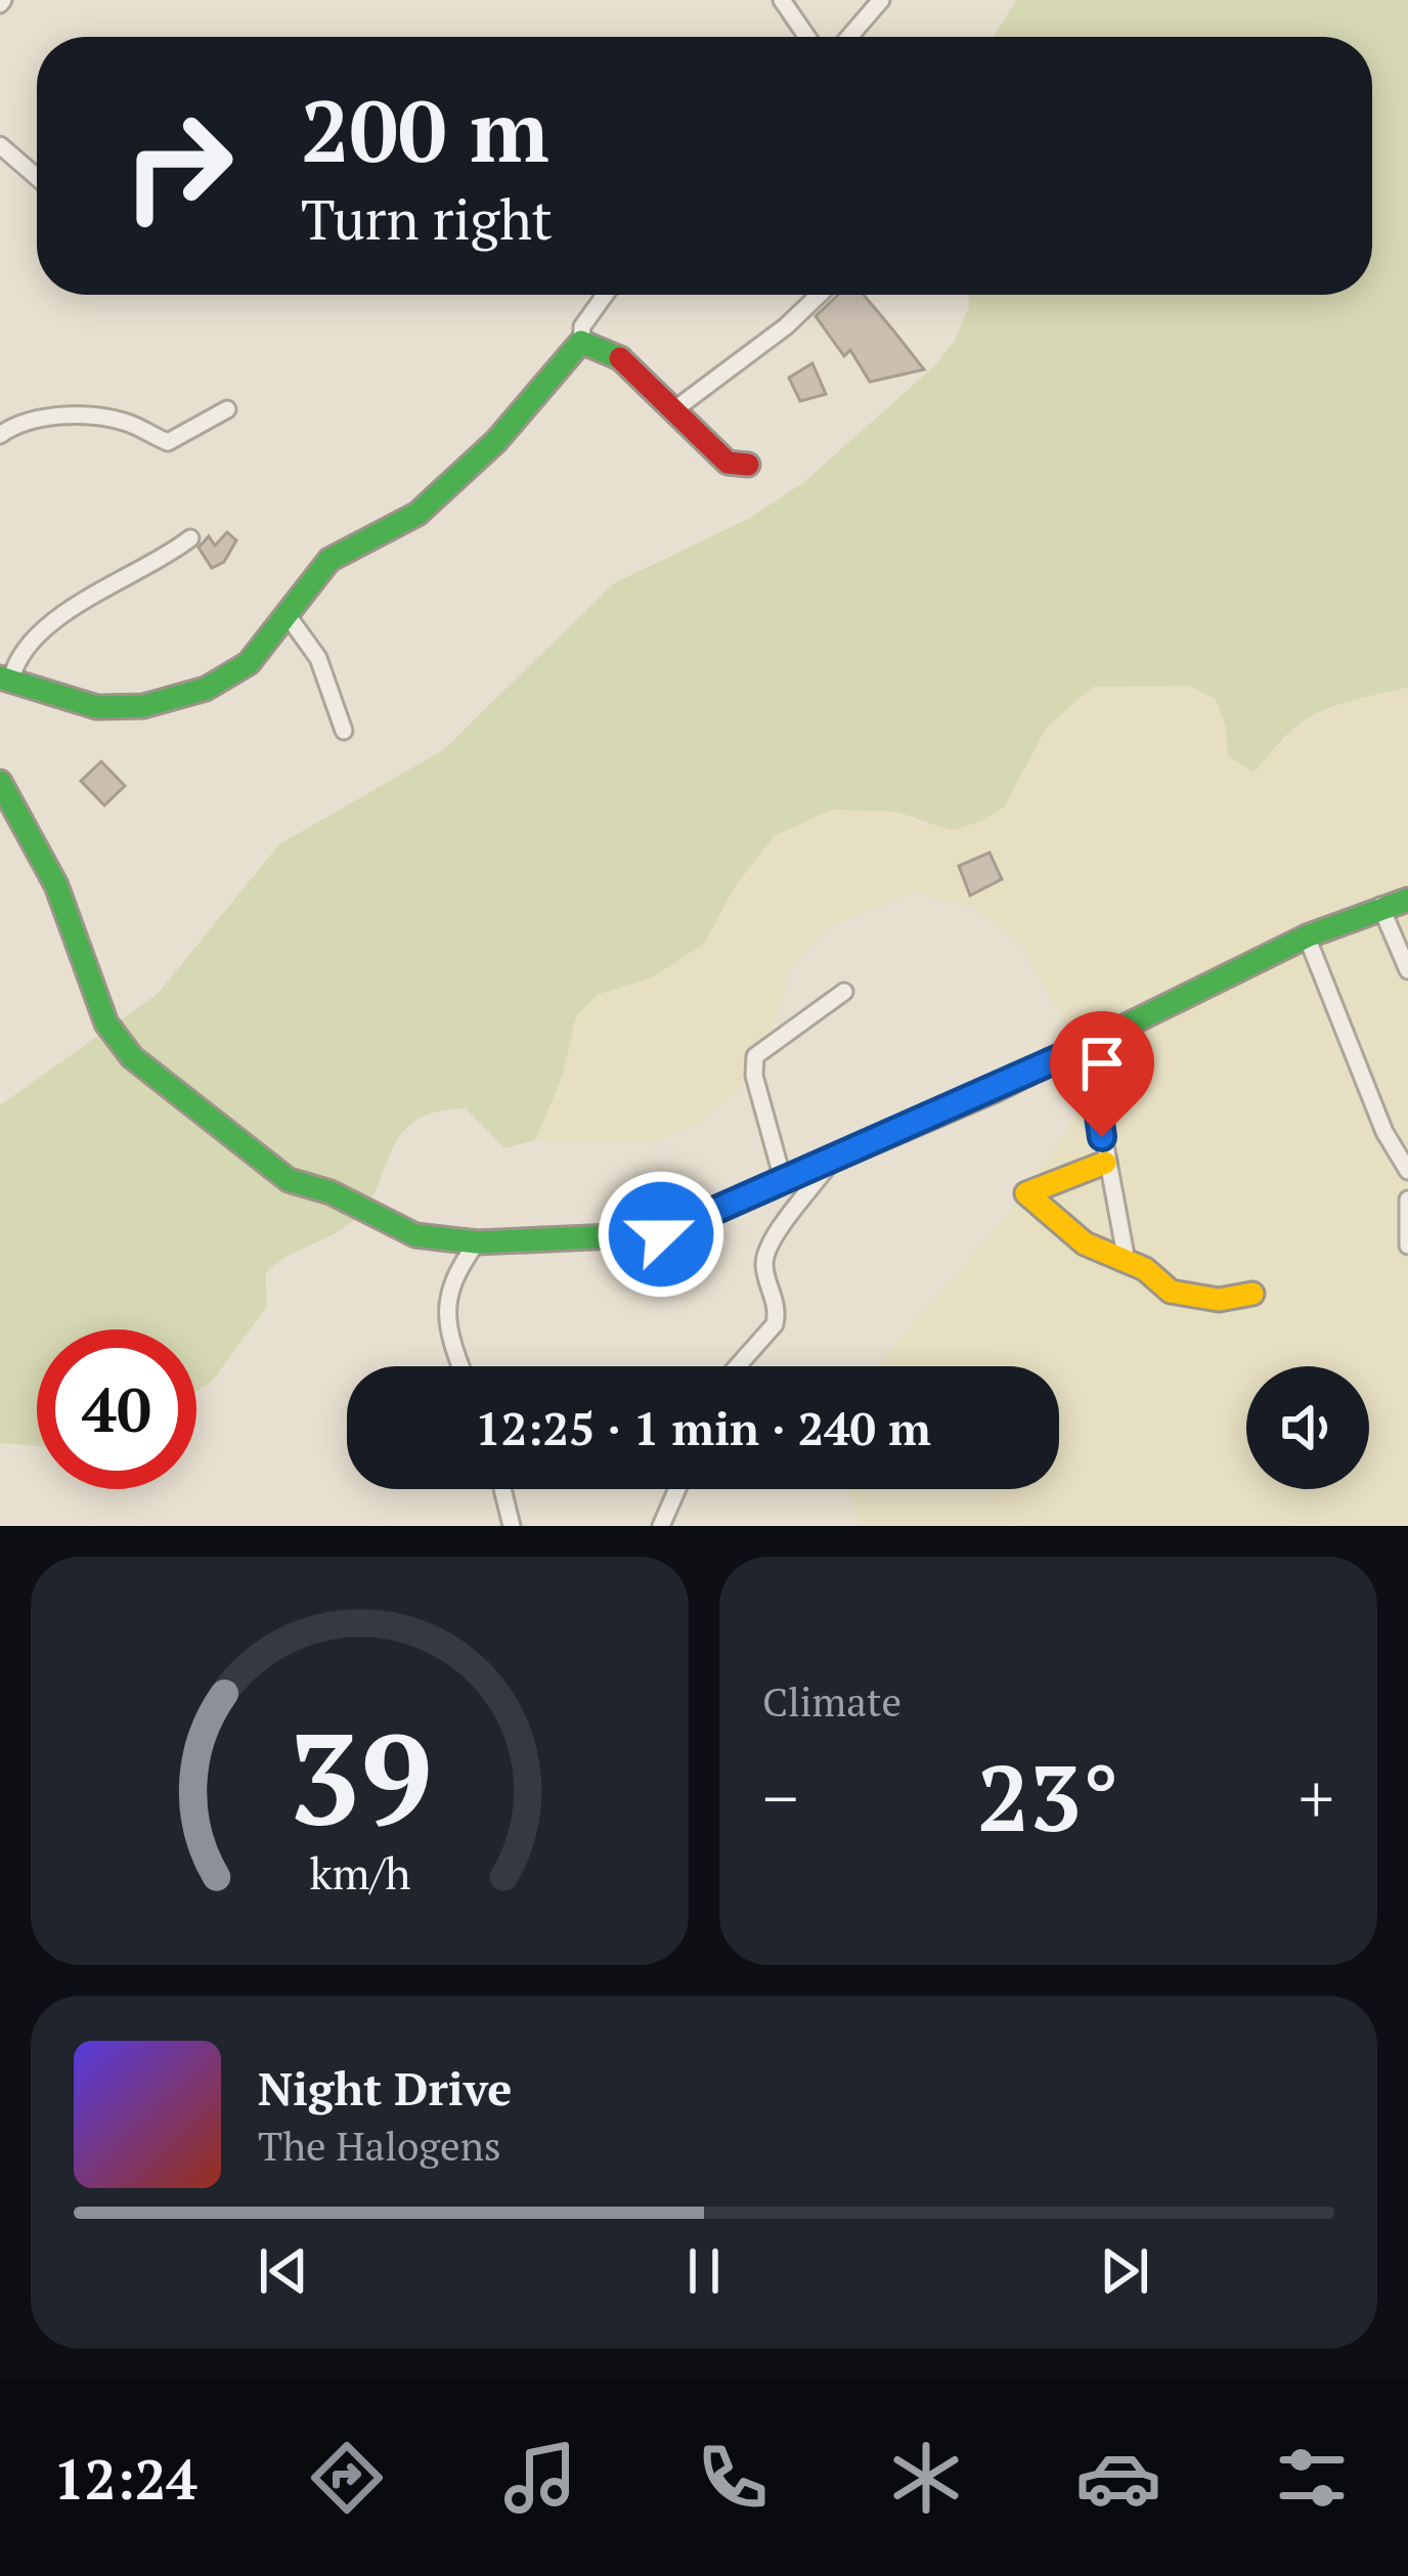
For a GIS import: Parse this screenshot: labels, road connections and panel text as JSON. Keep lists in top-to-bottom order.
{
  "page": {
    "turn": ["200 m", "Turn right"],
    "limit": "40",
    "trip": "12:25 · 1 min · 240 m",
    "tile": "Climate",
    "heat": ["−", "23°", "+"],
    "song": ["Night Drive", "The Halogens"],
    "tabs": "12:24",
    "gauge": ["39", "km/h"]
  }
}
